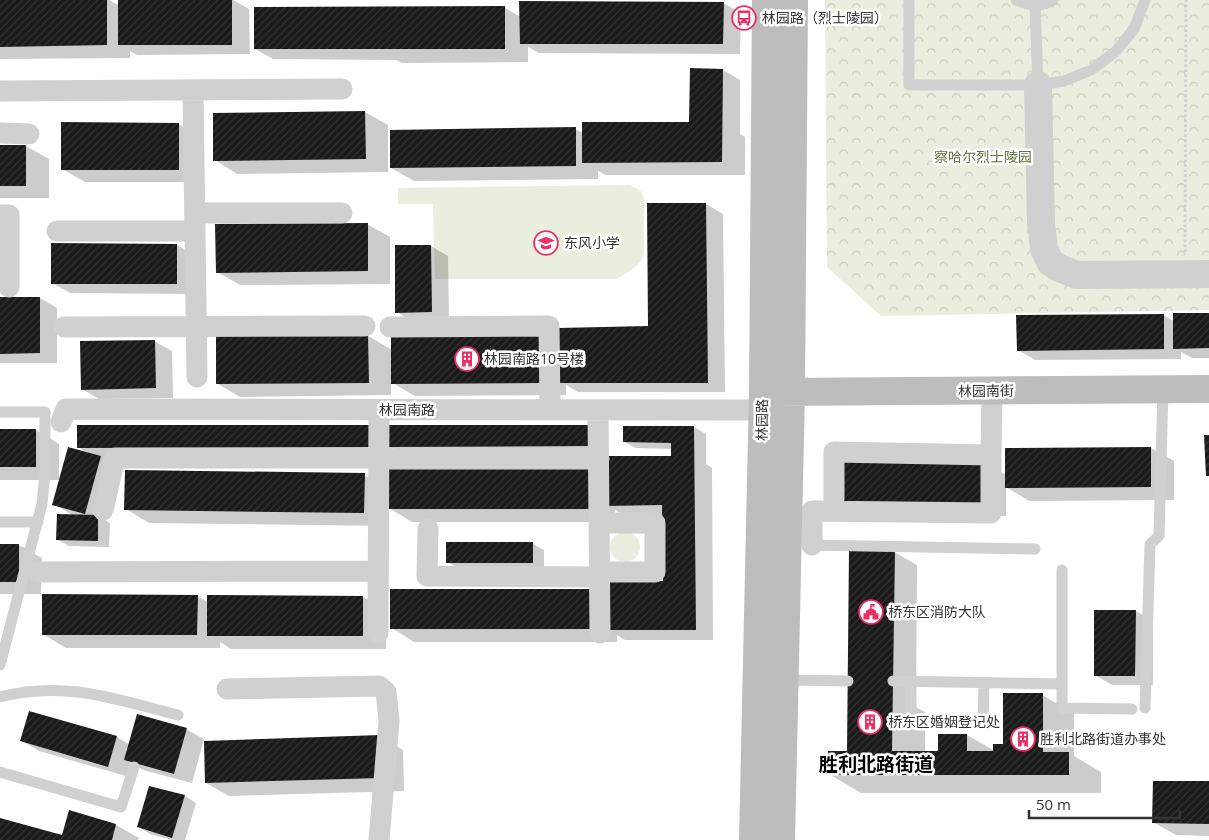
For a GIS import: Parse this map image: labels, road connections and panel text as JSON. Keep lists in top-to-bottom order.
{
  "streets": {
    "main road": ["林园南街", "林园路"],
    "street": ["林园南路"]
  },
  "crossings": [
    ["林园南街", "林园南路"],
    ["林园南街", "林园路"],
    ["林园南路", "林园路"]
  ],
  "districts": ["胜利北路街道"],
  "parks": ["察哈尔烈士陵园"],
  "places": {
    "bus stop": ["林园路（烈士陵园）"],
    "school or university": ["东风小学"],
    "building": ["林园南路10号楼", "桥东区婚姻登记处", "胜利北路街道办事处"],
    "public building": ["桥东区消防大队"]
  },
  "scale_bar": "50 m"
}
